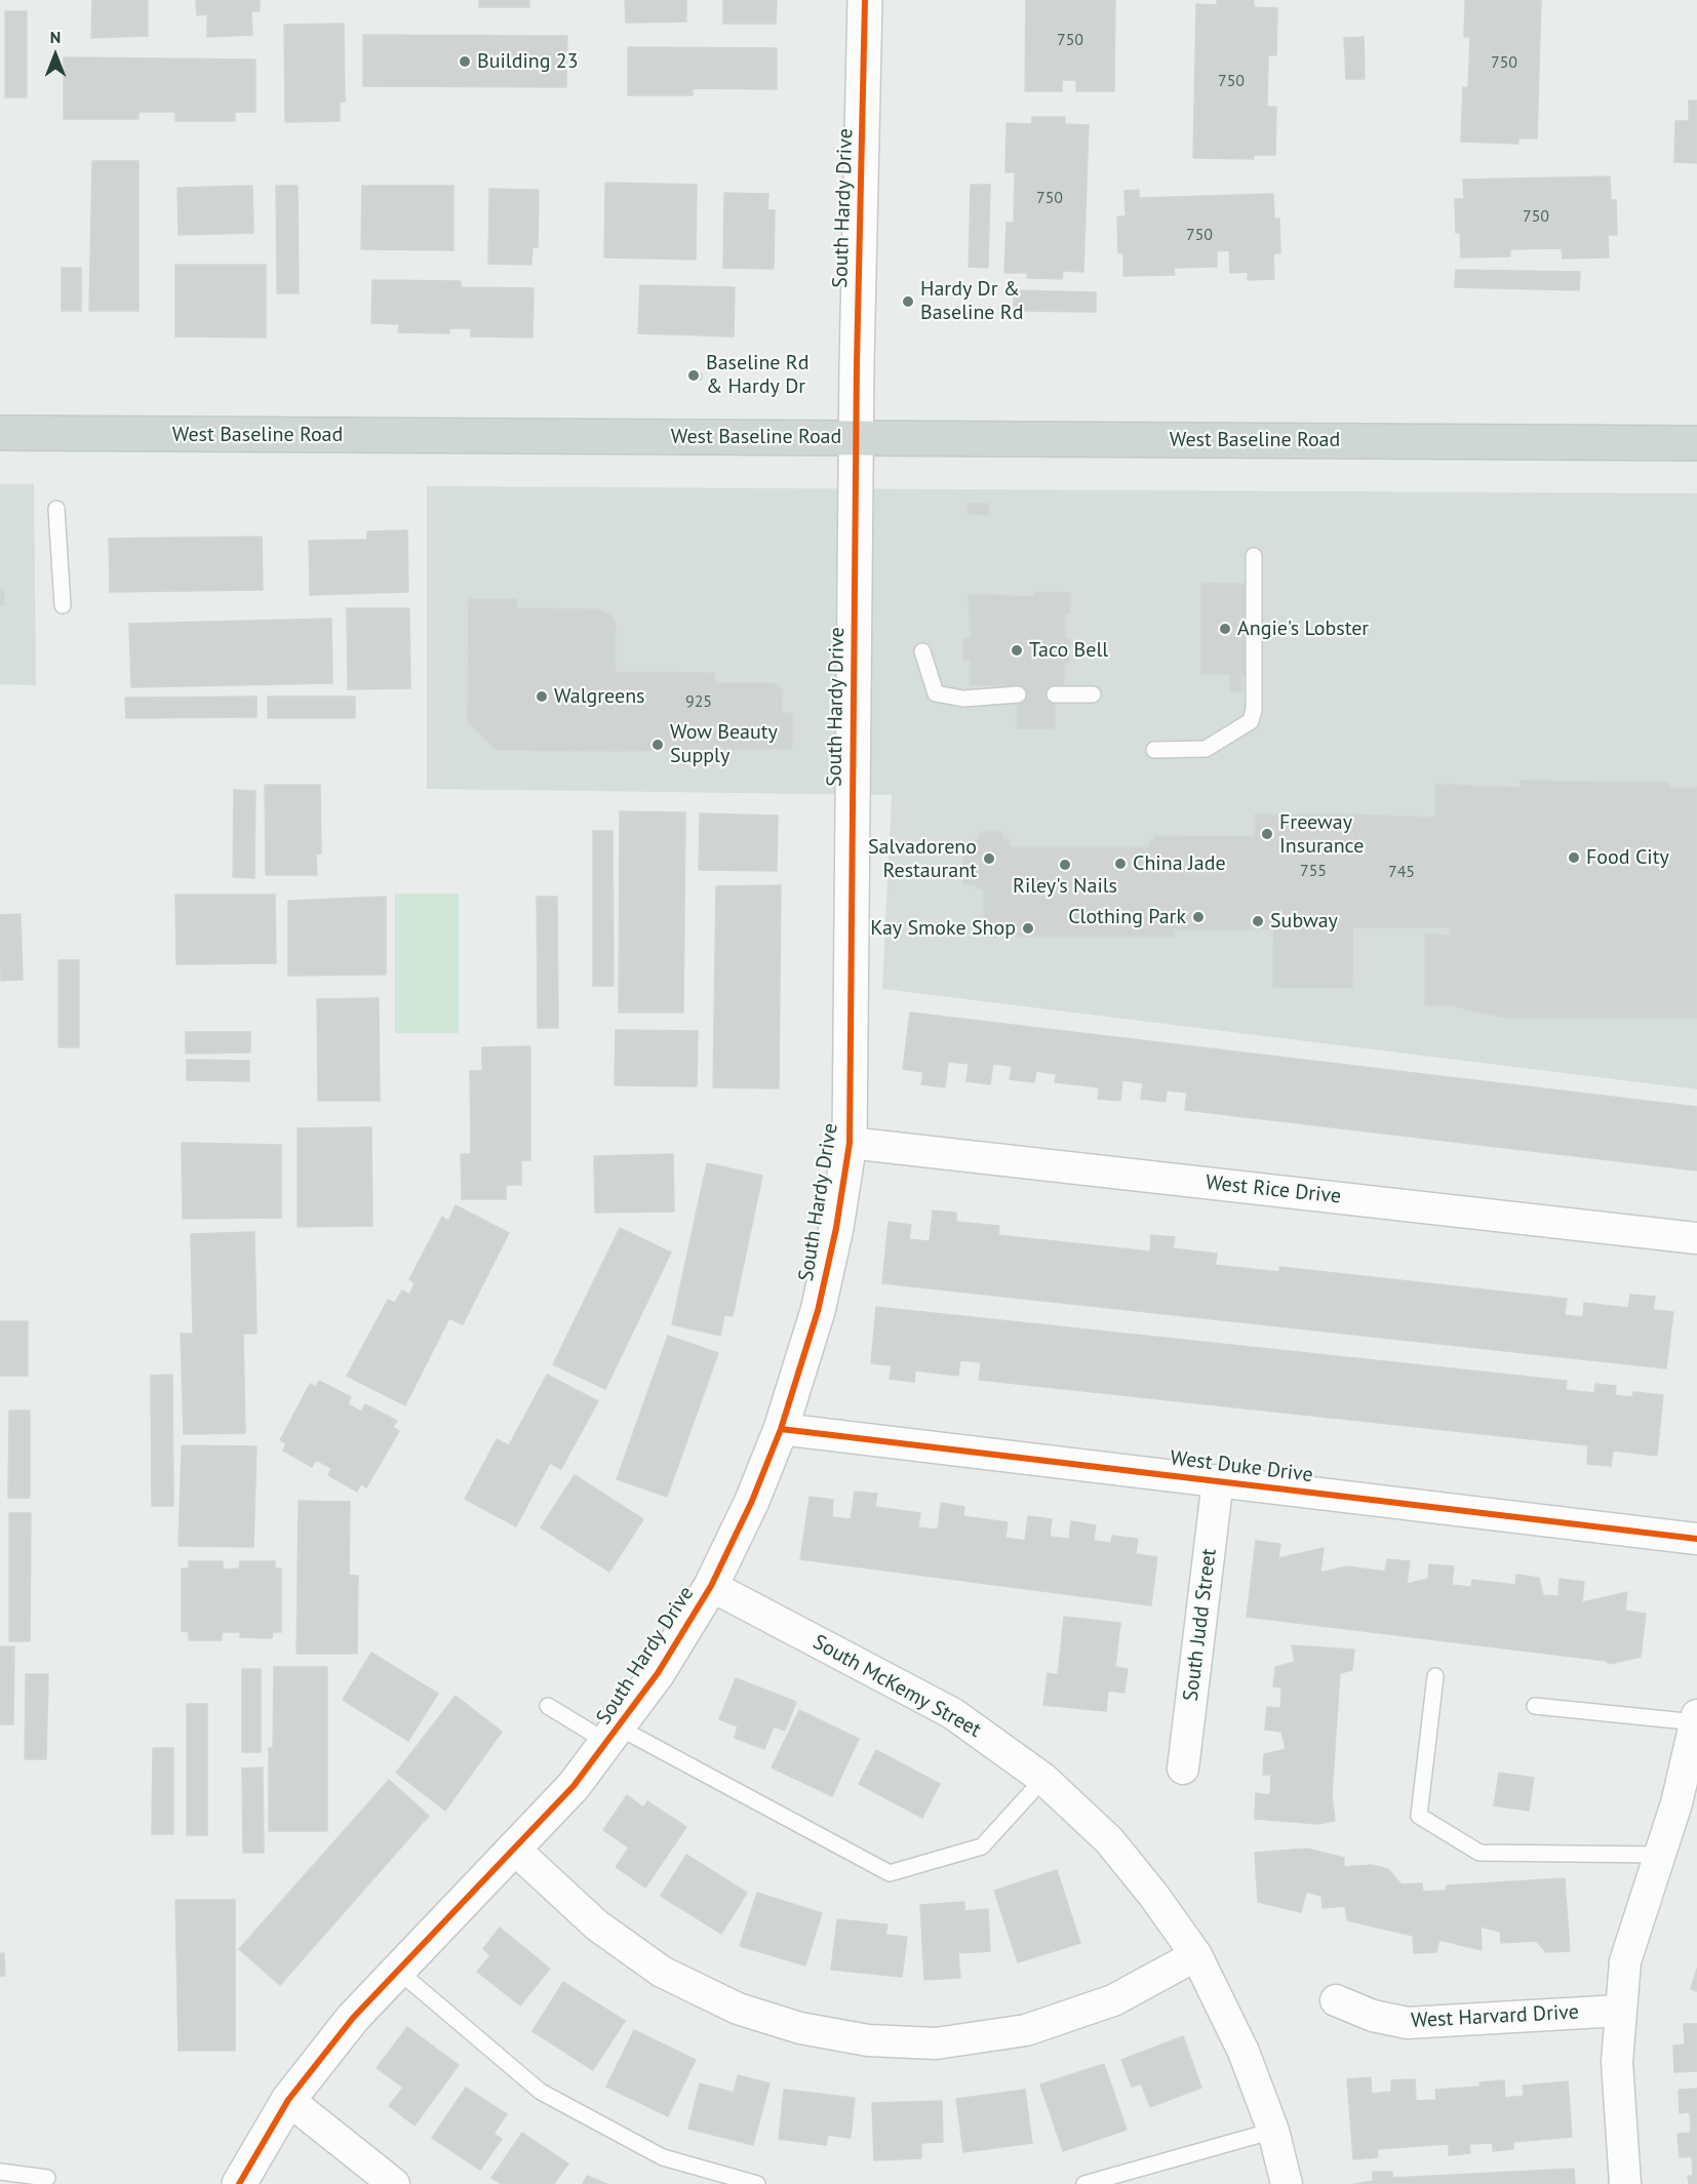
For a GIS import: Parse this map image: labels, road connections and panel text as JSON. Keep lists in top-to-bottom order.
{
  "streets": {
    "main road": ["West Baseline Road"],
    "street": [
      "South Hardy Drive",
      "West Rice Drive",
      "West Duke Drive",
      "South Judd Street",
      "South McKemy Street",
      "West Harvard Drive"
    ]
  },
  "crossings": [
    ["South Hardy Drive", "West Baseline Road"],
    ["South Hardy Drive", "West Rice Drive"],
    ["South Hardy Drive", "West Duke Drive"],
    ["South Hardy Drive", "South McKemy Street"],
    ["West Duke Drive", "South Judd Street"]
  ],
  "places": [
    "Building 23",
    "Hardy Dr & Baseline Rd",
    "Baseline Rd & Hardy Dr",
    "Angie's Lobster",
    "Taco Bell",
    "Walgreens",
    "Wow Beauty Supply",
    "Freeway Insurance",
    "Food City",
    "Salvadoreno Restaurant",
    "China Jade",
    "Riley's Nails",
    "Clothing Park",
    "Subway",
    "Kay Smoke Shop"
  ],
  "house_numbers": [
    "750",
    "750",
    "750",
    "750",
    "750",
    "750",
    "925",
    "755",
    "745"
  ],
  "north": "top"
}
